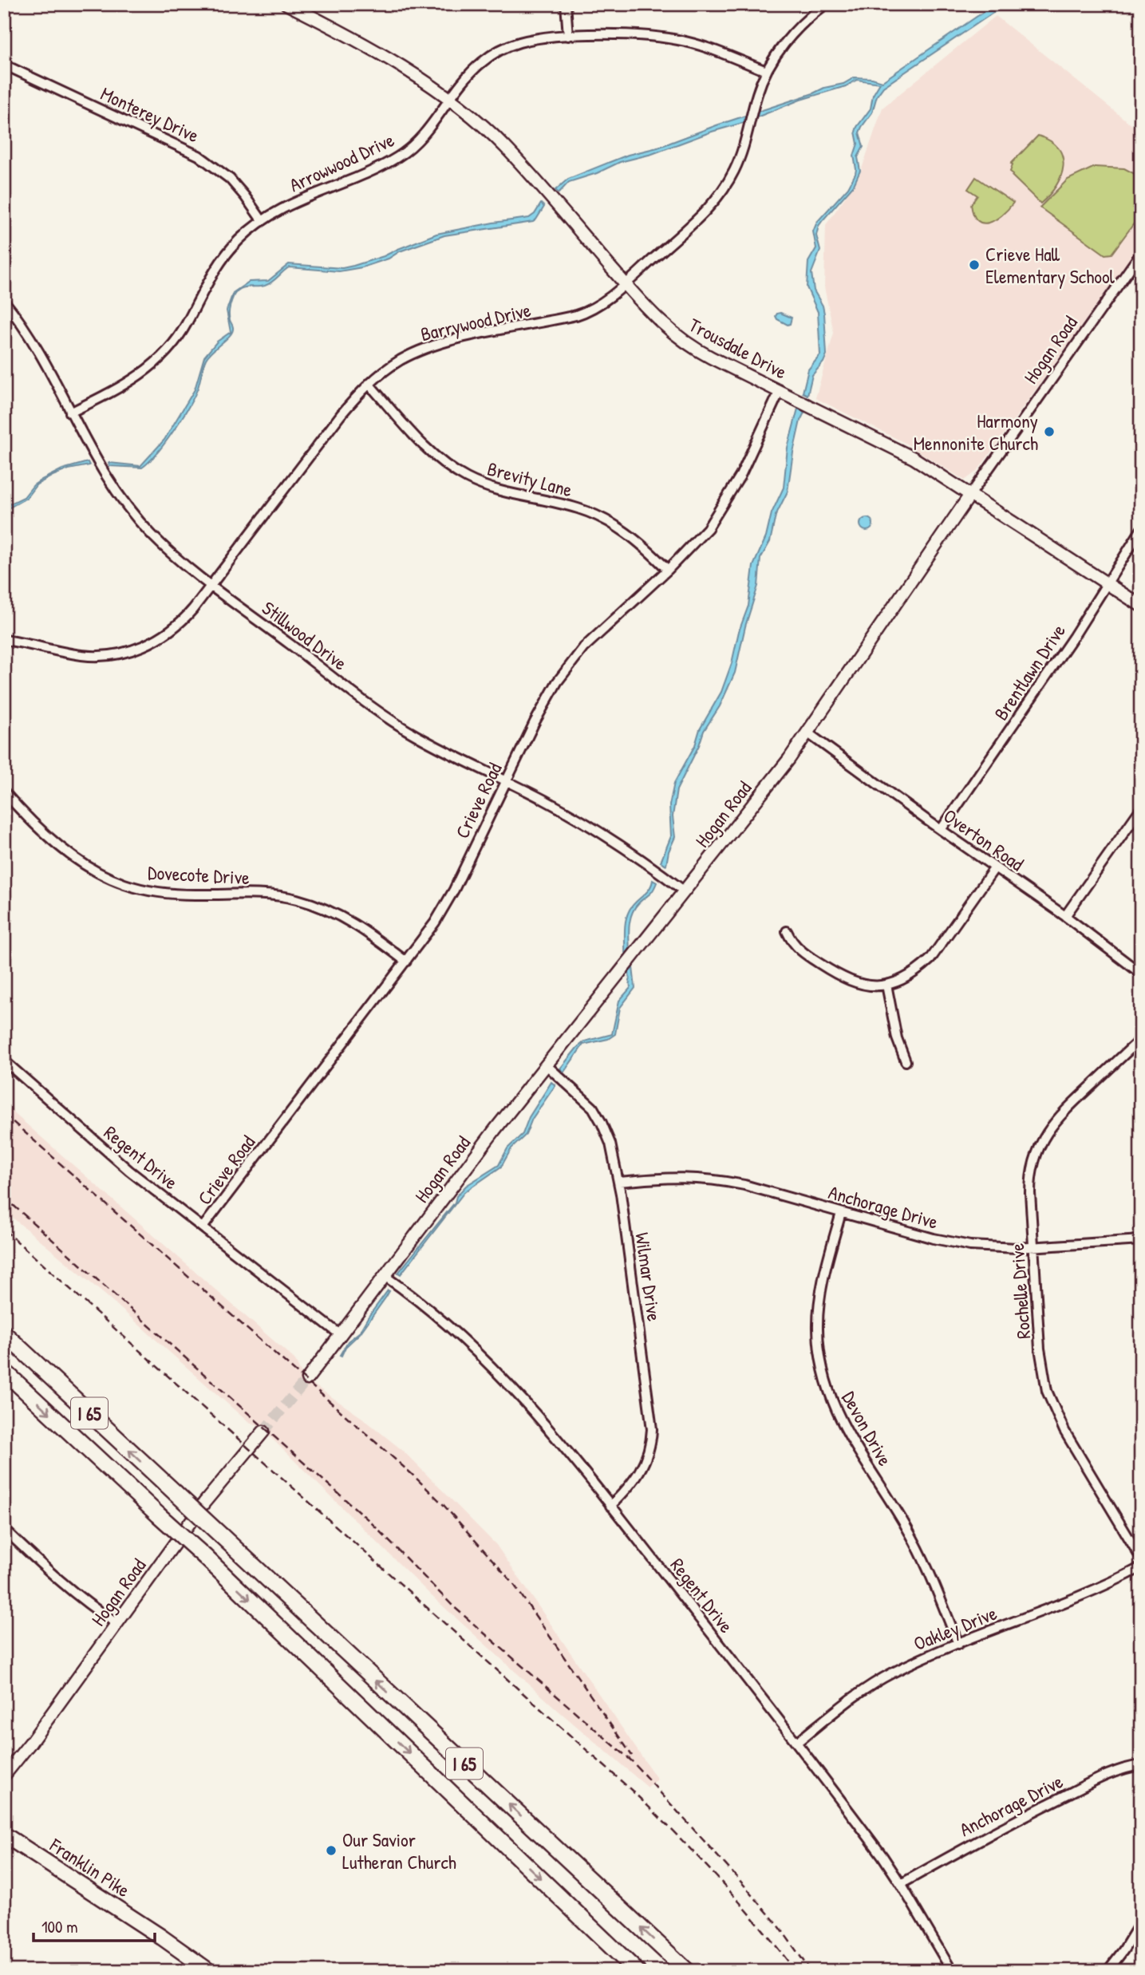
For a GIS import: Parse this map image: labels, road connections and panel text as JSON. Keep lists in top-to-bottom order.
{
  "streets": {
    "highway": ["I 65"],
    "main road": ["Franklin Pike"],
    "street": [
      "Monterey Drive",
      "Arrowwood Drive",
      "Barrywood Drive",
      "Trousdale Drive",
      "Hogan Road",
      "Brevity Lane",
      "Stillwood Drive",
      "Brentlawn Drive",
      "Crieve Road",
      "Overton Road",
      "Dovecote Drive",
      "Regent Drive",
      "Anchorage Drive",
      "Wilmar Drive",
      "Rochelle Drive",
      "Devon Drive",
      "Oakley Drive"
    ]
  },
  "crossings": [
    ["Monterey Drive", "Arrowwood Drive"],
    ["Arrowwood Drive", "Barrywood Drive"],
    ["Arrowwood Drive", "Trousdale Drive"],
    ["Arrowwood Drive", "Stillwood Drive"],
    ["Barrywood Drive", "Trousdale Drive"],
    ["Barrywood Drive", "Brevity Lane"],
    ["Barrywood Drive", "Stillwood Drive"],
    ["Trousdale Drive", "Hogan Road"],
    ["Trousdale Drive", "Brentlawn Drive"],
    ["Trousdale Drive", "Crieve Road"],
    ["Hogan Road", "Stillwood Drive"],
    ["Hogan Road", "Overton Road"],
    ["Hogan Road", "Regent Drive"],
    ["Hogan Road", "Wilmar Drive"],
    ["Brevity Lane", "Crieve Road"],
    ["Stillwood Drive", "Crieve Road"],
    ["Brentlawn Drive", "Overton Road"],
    ["Crieve Road", "Dovecote Drive"],
    ["Crieve Road", "Regent Drive"],
    ["Regent Drive", "Anchorage Drive"],
    ["Regent Drive", "Wilmar Drive"],
    ["Regent Drive", "Oakley Drive"],
    ["Anchorage Drive", "Wilmar Drive"],
    ["Anchorage Drive", "Rochelle Drive"],
    ["Anchorage Drive", "Devon Drive"],
    ["Devon Drive", "Oakley Drive"]
  ],
  "places": ["Crieve Hall Elementary School", "Harmony Mennonite Church", "Our Savior Lutheran Church"],
  "scale_bar": "100 m"
}
